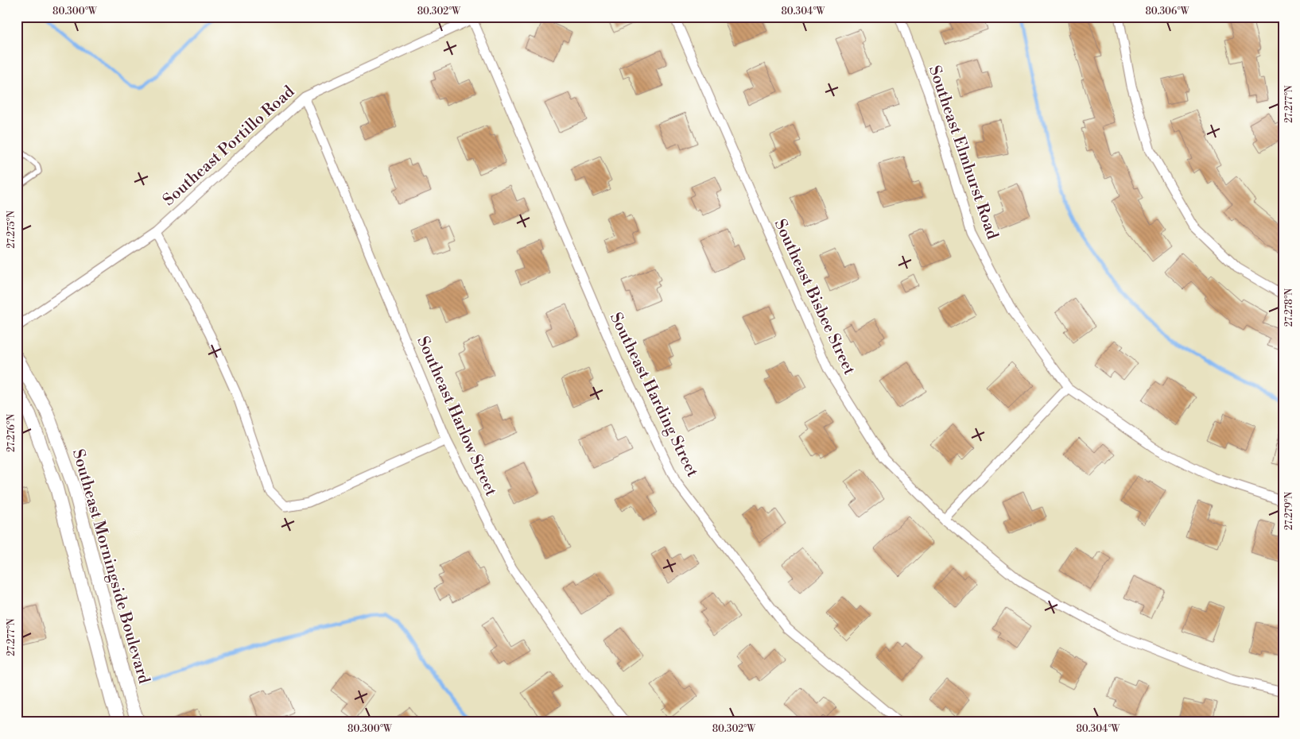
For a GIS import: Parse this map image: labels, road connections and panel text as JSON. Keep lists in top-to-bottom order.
{
  "streets": {
    "street": [
      "Southeast Portillo Road",
      "Southeast Elmhurst Road",
      "Southeast Bisbee Street",
      "Southeast Harding Street",
      "Southeast Harlow Street",
      "Southeast Morningside Boulevard"
    ]
  },
  "crossings": [
    ["Southeast Portillo Road", "Southeast Harding Street"],
    ["Southeast Portillo Road", "Southeast Harlow Street"]
  ],
  "coordinates": [
    "80.300°W",
    "80.302°W",
    "80.304°W",
    "80.306°W",
    "27.277°N",
    "27.275°N",
    "27.278°N",
    "27.276°N",
    "27.279°N"
  ]
}
